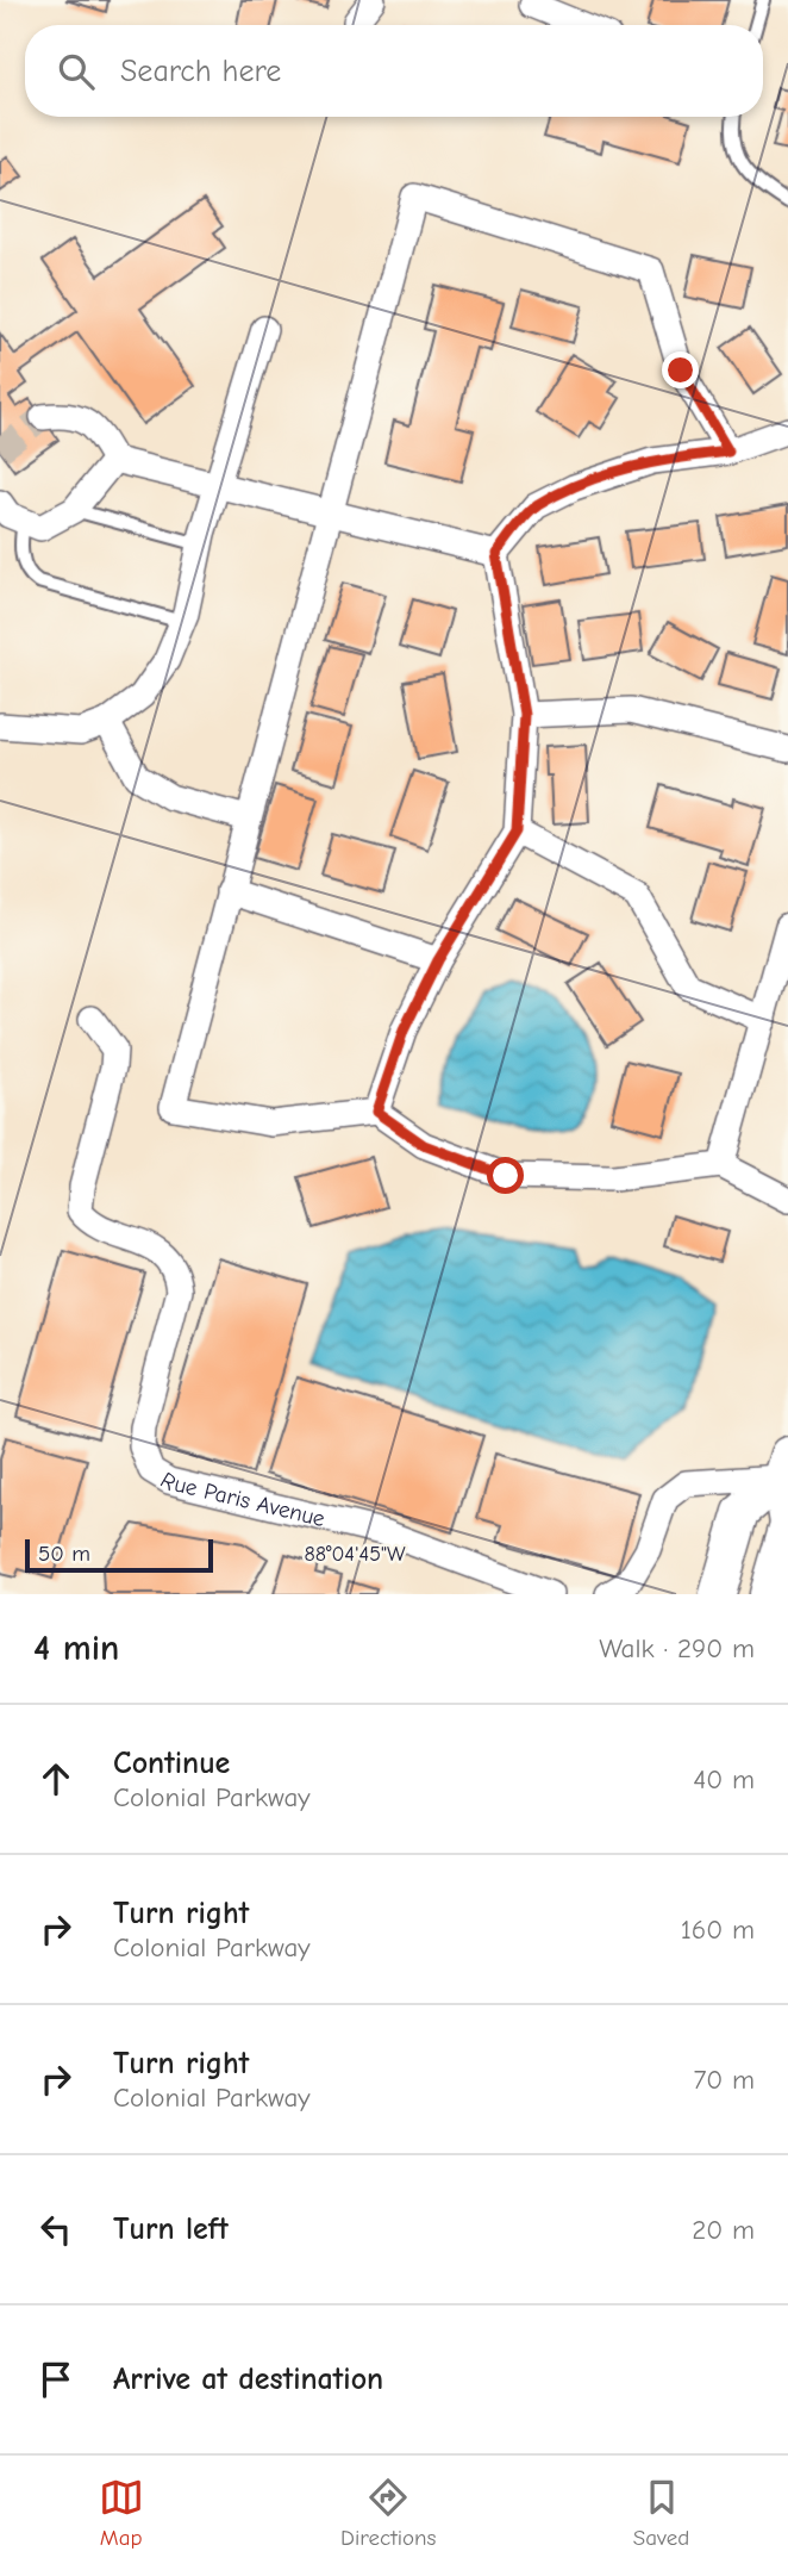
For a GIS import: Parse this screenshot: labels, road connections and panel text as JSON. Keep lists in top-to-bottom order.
{
  "streets": {
    "street": ["Rue Paris Avenue"]
  },
  "scale_bar": "50 m",
  "page": {
    "search": "Search here",
    "scale": "50 m",
    "heading": ["4 min", "Walk · 290 m"],
    "list": [
      ["Continue", "Colonial Parkway", "40 m"],
      ["Turn right", "Colonial Parkway", "160 m"],
      ["Turn right", "Colonial Parkway", "70 m"],
      ["Turn left", "20 m"],
      "Arrive at destination"
    ],
    "nav": ["Map", "Directions", "Saved"]
  },
  "coordinates": ["88°04'45\"W"]
}
